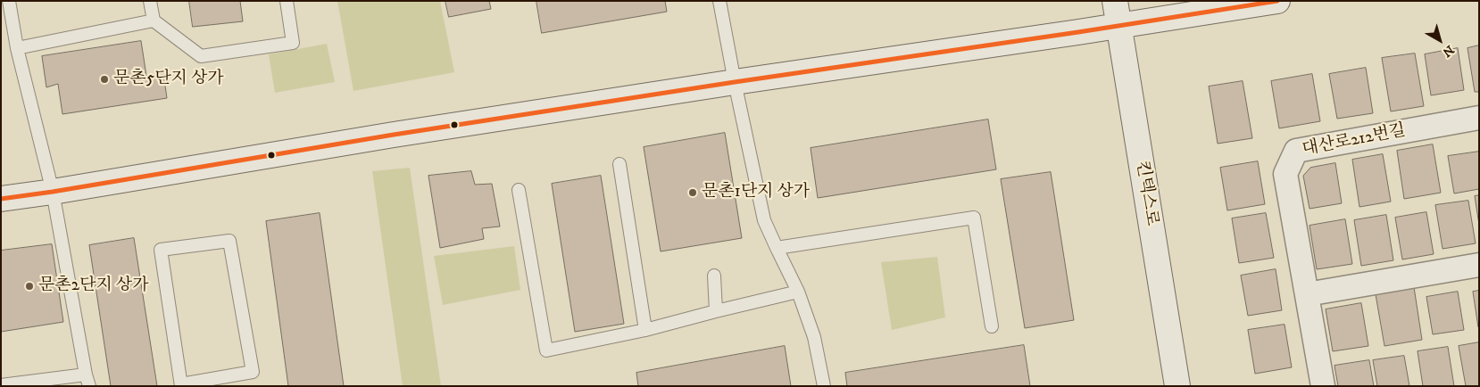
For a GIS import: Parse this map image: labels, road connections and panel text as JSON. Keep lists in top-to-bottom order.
{
  "streets": {
    "main road": ["킨텍스로"],
    "street": ["대산로212번길"]
  },
  "places": ["문촌5단지 상가", "문촌1단지 상가", "문촌2단지 상가"],
  "north": "bottom right"
}
